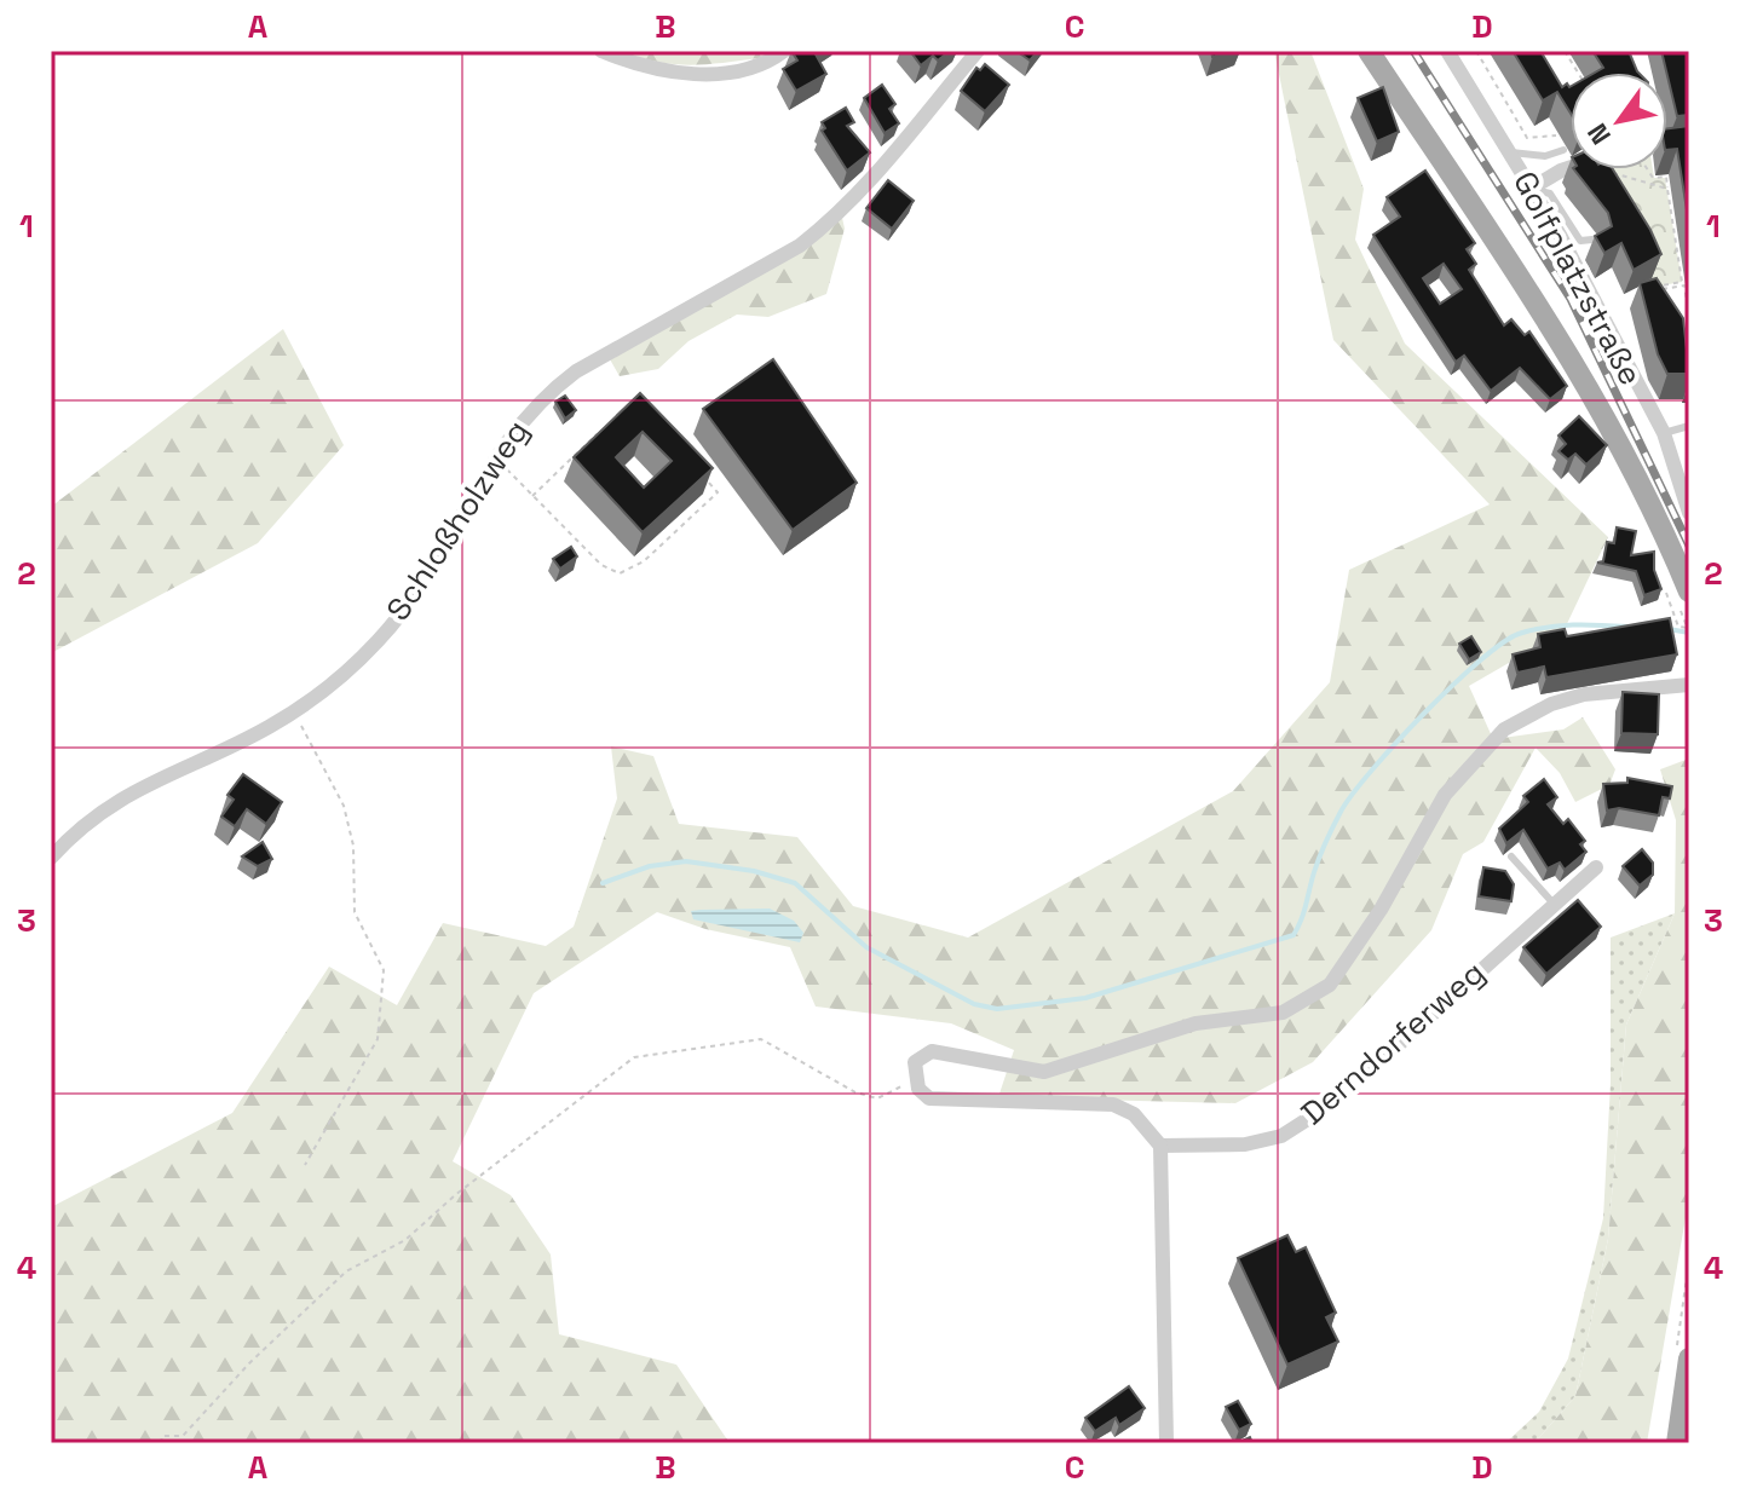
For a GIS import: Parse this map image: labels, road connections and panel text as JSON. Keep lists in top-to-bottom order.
{
  "streets": {
    "street": ["Golfplatzstraße", "Schloßholzweg", "Derndorferweg"]
  },
  "north": "bottom left",
  "grid": {
    "columns": [
      "A",
      "B",
      "C",
      "D"
    ],
    "rows": [
      "1",
      "2",
      "3",
      "4"
    ]
  }
}
